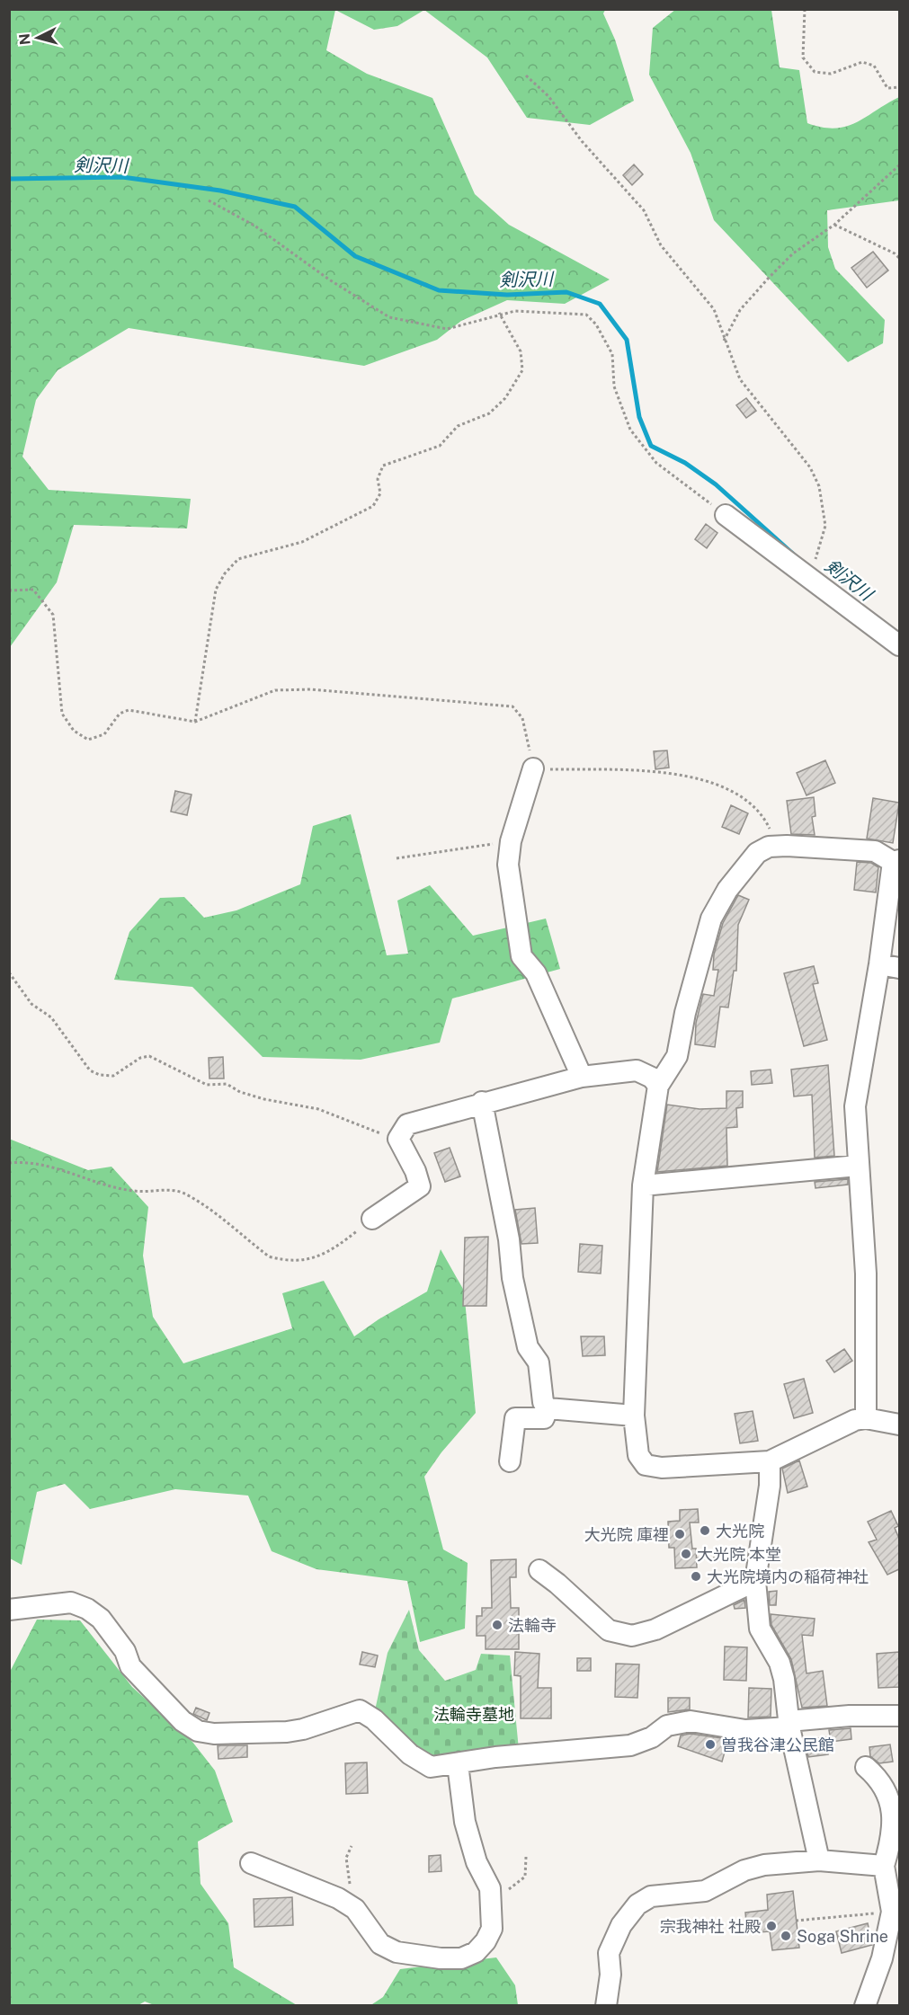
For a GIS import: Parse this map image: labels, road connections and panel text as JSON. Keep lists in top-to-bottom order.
{
  "water": ["剣沢川"],
  "parks": ["法輪寺墓地"],
  "places": [
    "大光院",
    "大光院 庫裡",
    "大光院 本堂",
    "大光院境内の稲荷神社",
    "法輪寺",
    "曽我谷津公民館",
    "宗我神社 社殿",
    "Soga Shrine"
  ],
  "north": "left"
}
